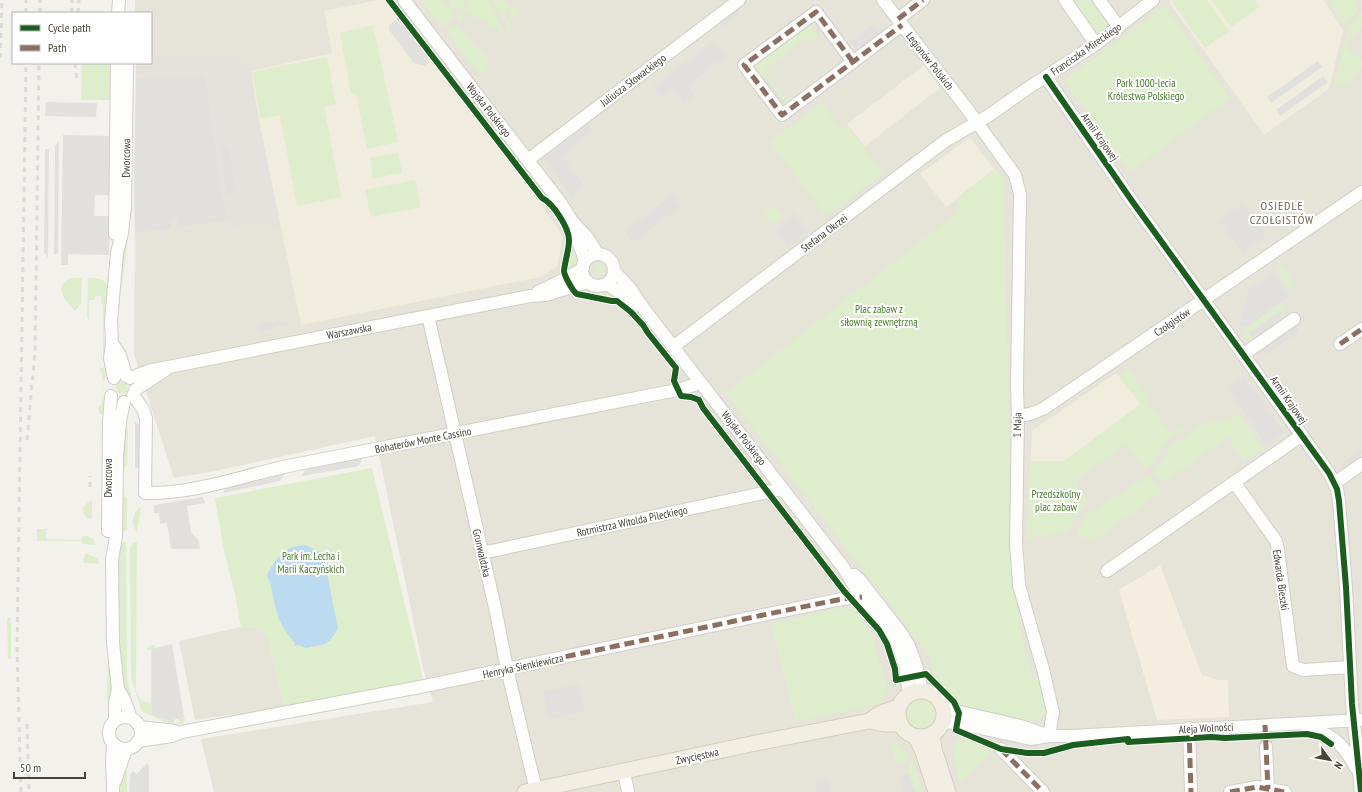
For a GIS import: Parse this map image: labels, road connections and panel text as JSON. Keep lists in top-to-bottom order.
{
  "streets": {
    "main road": ["Zwycięstwa"],
    "street": [
      "Franciszka Mireckiego",
      "Legionów Polskich",
      "Juliusza Słowackiego",
      "Wojska Polskiego",
      "Armii Krajowej",
      "Dworcowa",
      "Stefana Okrzei",
      "Czołgistów",
      "Warszawska",
      "1 Maja",
      "Bohaterów Monte Cassino",
      "Rotmistrza Witolda Pileckiego",
      "Grunwaldzka",
      "Edwarda Bieszki",
      "Henryka Sienkiewicza",
      "Aleja Wolności"
    ]
  },
  "crossings": [
    ["Franciszka Mireckiego", "Legionów Polskich"],
    ["Franciszka Mireckiego", "Armii Krajowej"],
    ["Franciszka Mireckiego", "Stefana Okrzei"],
    ["Franciszka Mireckiego", "1 Maja"],
    ["Legionów Polskich", "Stefana Okrzei"],
    ["Legionów Polskich", "1 Maja"],
    ["Juliusza Słowackiego", "Wojska Polskiego"],
    ["Wojska Polskiego", "Stefana Okrzei"],
    ["Wojska Polskiego", "Warszawska"],
    ["Wojska Polskiego", "Bohaterów Monte Cassino"],
    ["Wojska Polskiego", "Rotmistrza Witolda Pileckiego"],
    ["Wojska Polskiego", "Henryka Sienkiewicza"],
    ["Wojska Polskiego", "Aleja Wolności"],
    ["Wojska Polskiego", "Zwycięstwa"],
    ["Armii Krajowej", "Czołgistów"],
    ["Armii Krajowej", "Edwarda Bieszki"],
    ["Armii Krajowej", "Aleja Wolności"],
    ["Dworcowa", "Warszawska"],
    ["Dworcowa", "Bohaterów Monte Cassino"],
    ["Dworcowa", "Henryka Sienkiewicza"],
    ["Stefana Okrzei", "1 Maja"],
    ["Czołgistów", "1 Maja"],
    ["Warszawska", "Bohaterów Monte Cassino"],
    ["Warszawska", "Grunwaldzka"],
    ["1 Maja", "Aleja Wolności"],
    ["Bohaterów Monte Cassino", "Grunwaldzka"],
    ["Rotmistrza Witolda Pileckiego", "Grunwaldzka"],
    ["Grunwaldzka", "Henryka Sienkiewicza"],
    ["Grunwaldzka", "Zwycięstwa"],
    ["Aleja Wolności", "Zwycięstwa"]
  ],
  "districts": ["OSIEDLE CZOŁGISTÓW"],
  "parks": [
    "Park 1000-lecia Królestwa Polskiego",
    "Plac zabaw z siłownią zewnętrzną",
    "Przedszkolny plac zabaw",
    "Park im. Lecha i Marii Kaczyńskich"
  ],
  "legend": ["Cycle path", "Path"],
  "scale_bar": "50 m",
  "north": "bottom right"
}
